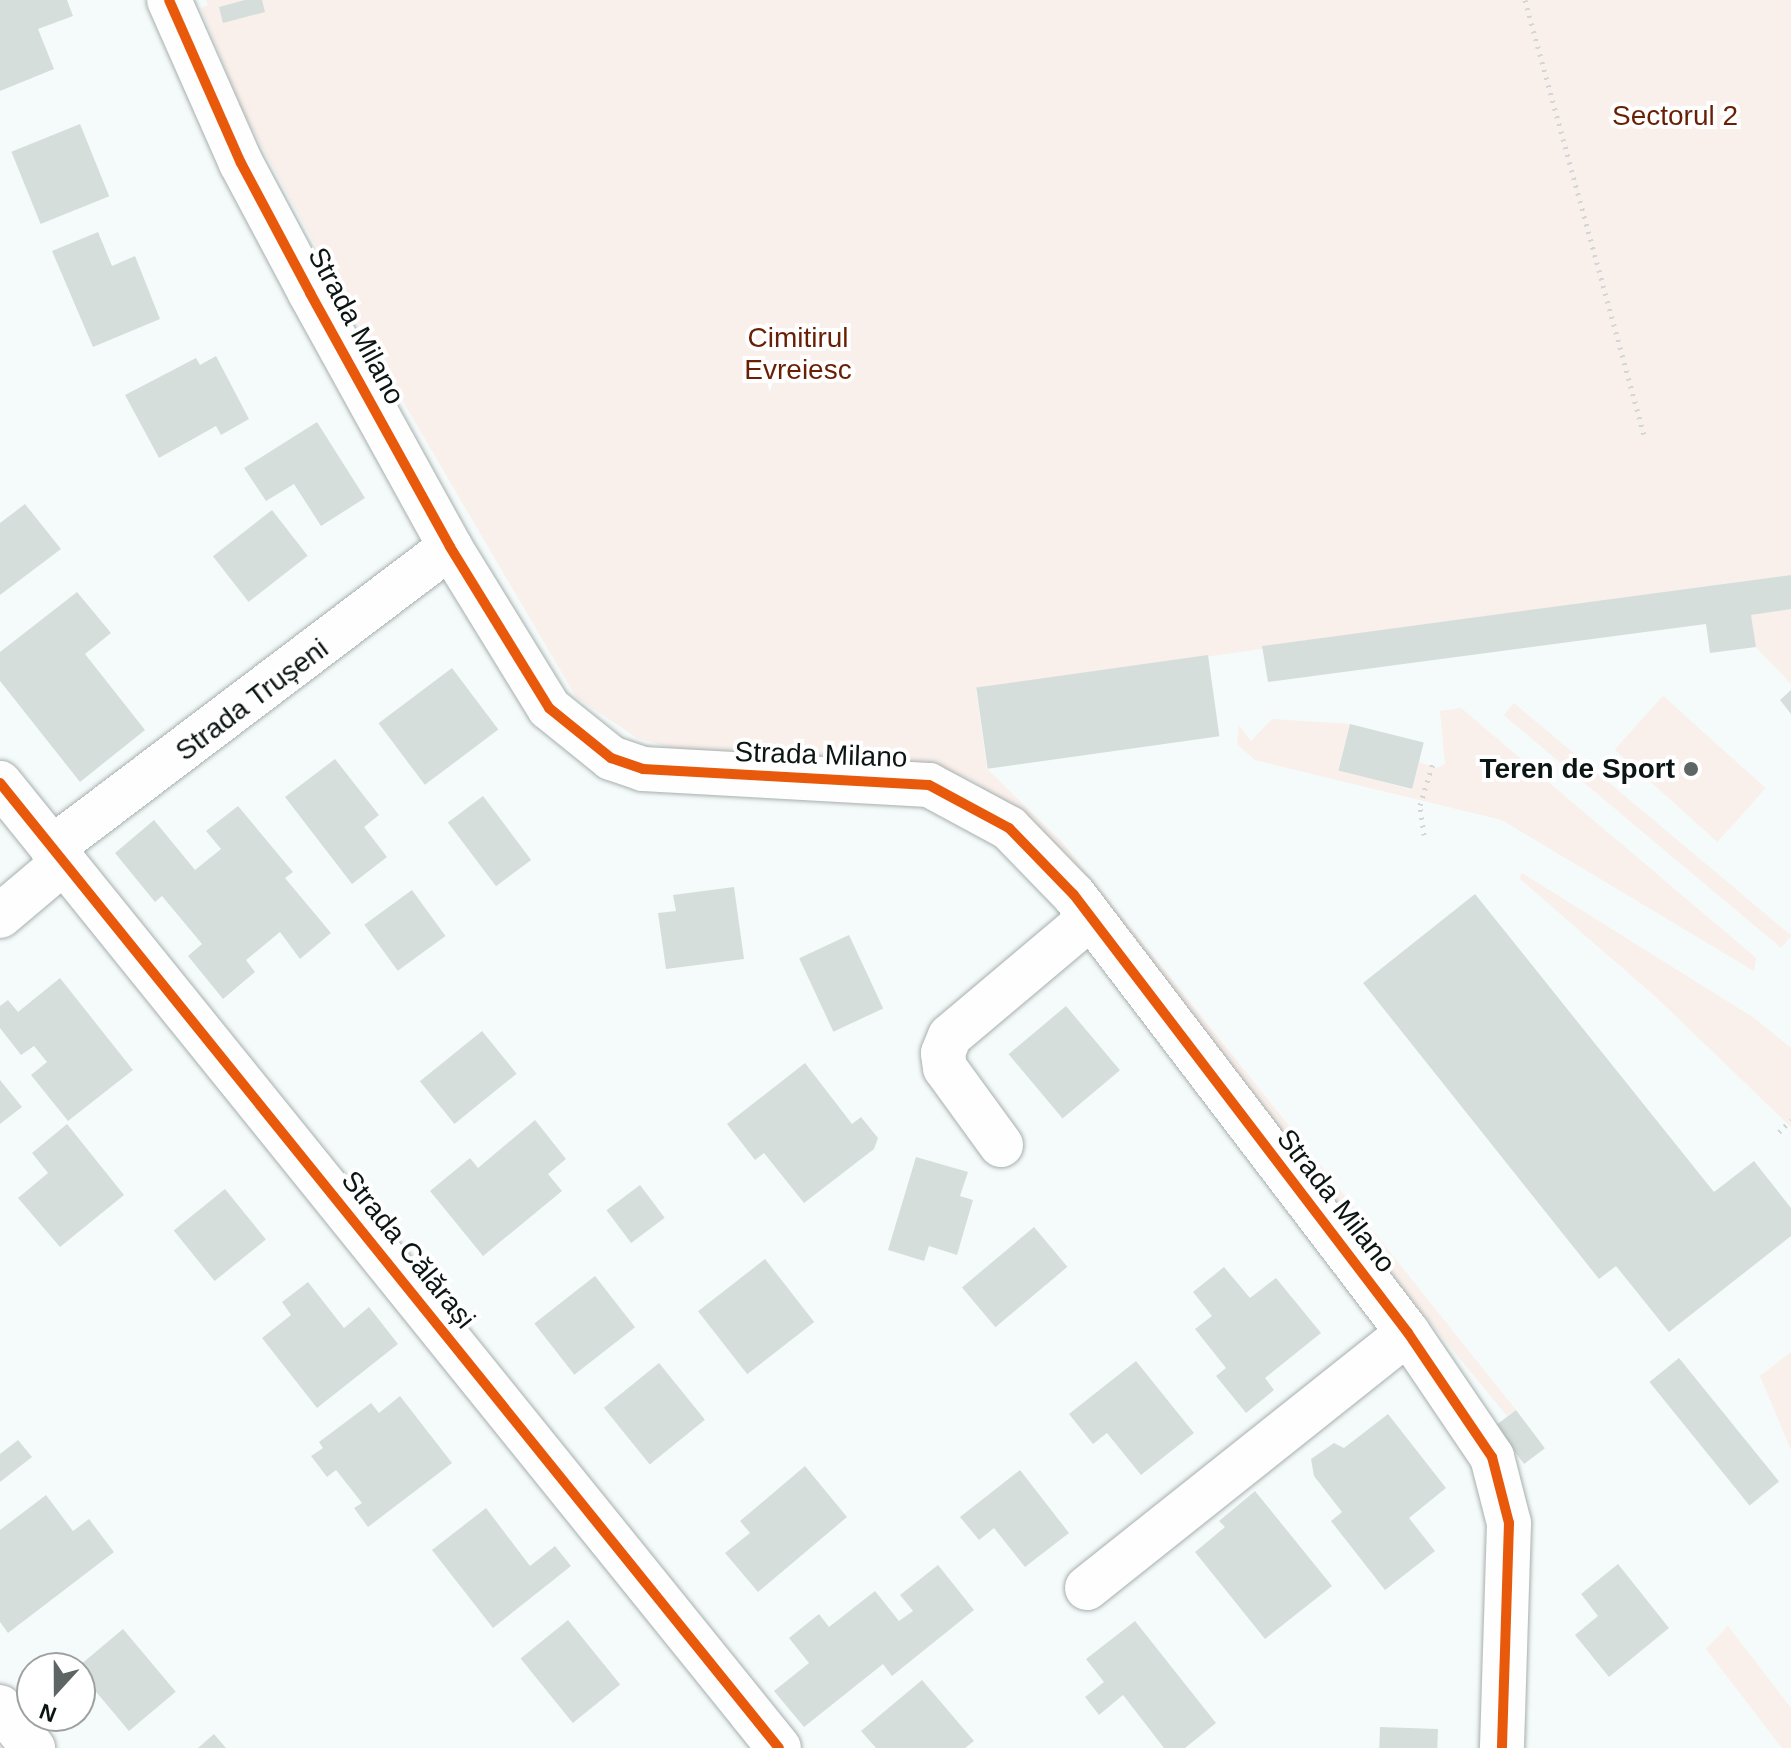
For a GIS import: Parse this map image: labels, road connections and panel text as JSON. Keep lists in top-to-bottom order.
{
  "streets": {
    "street": ["Strada Milano", "Strada Trușeni", "Strada Călărași"]
  },
  "crossings": [
    ["Strada Milano", "Strada Trușeni"],
    ["Strada Trușeni", "Strada Călărași"]
  ],
  "parks": ["Sectorul 2", "Cimitirul Evreiesc"],
  "places": ["Teren de Sport"],
  "north": "bottom"
}
